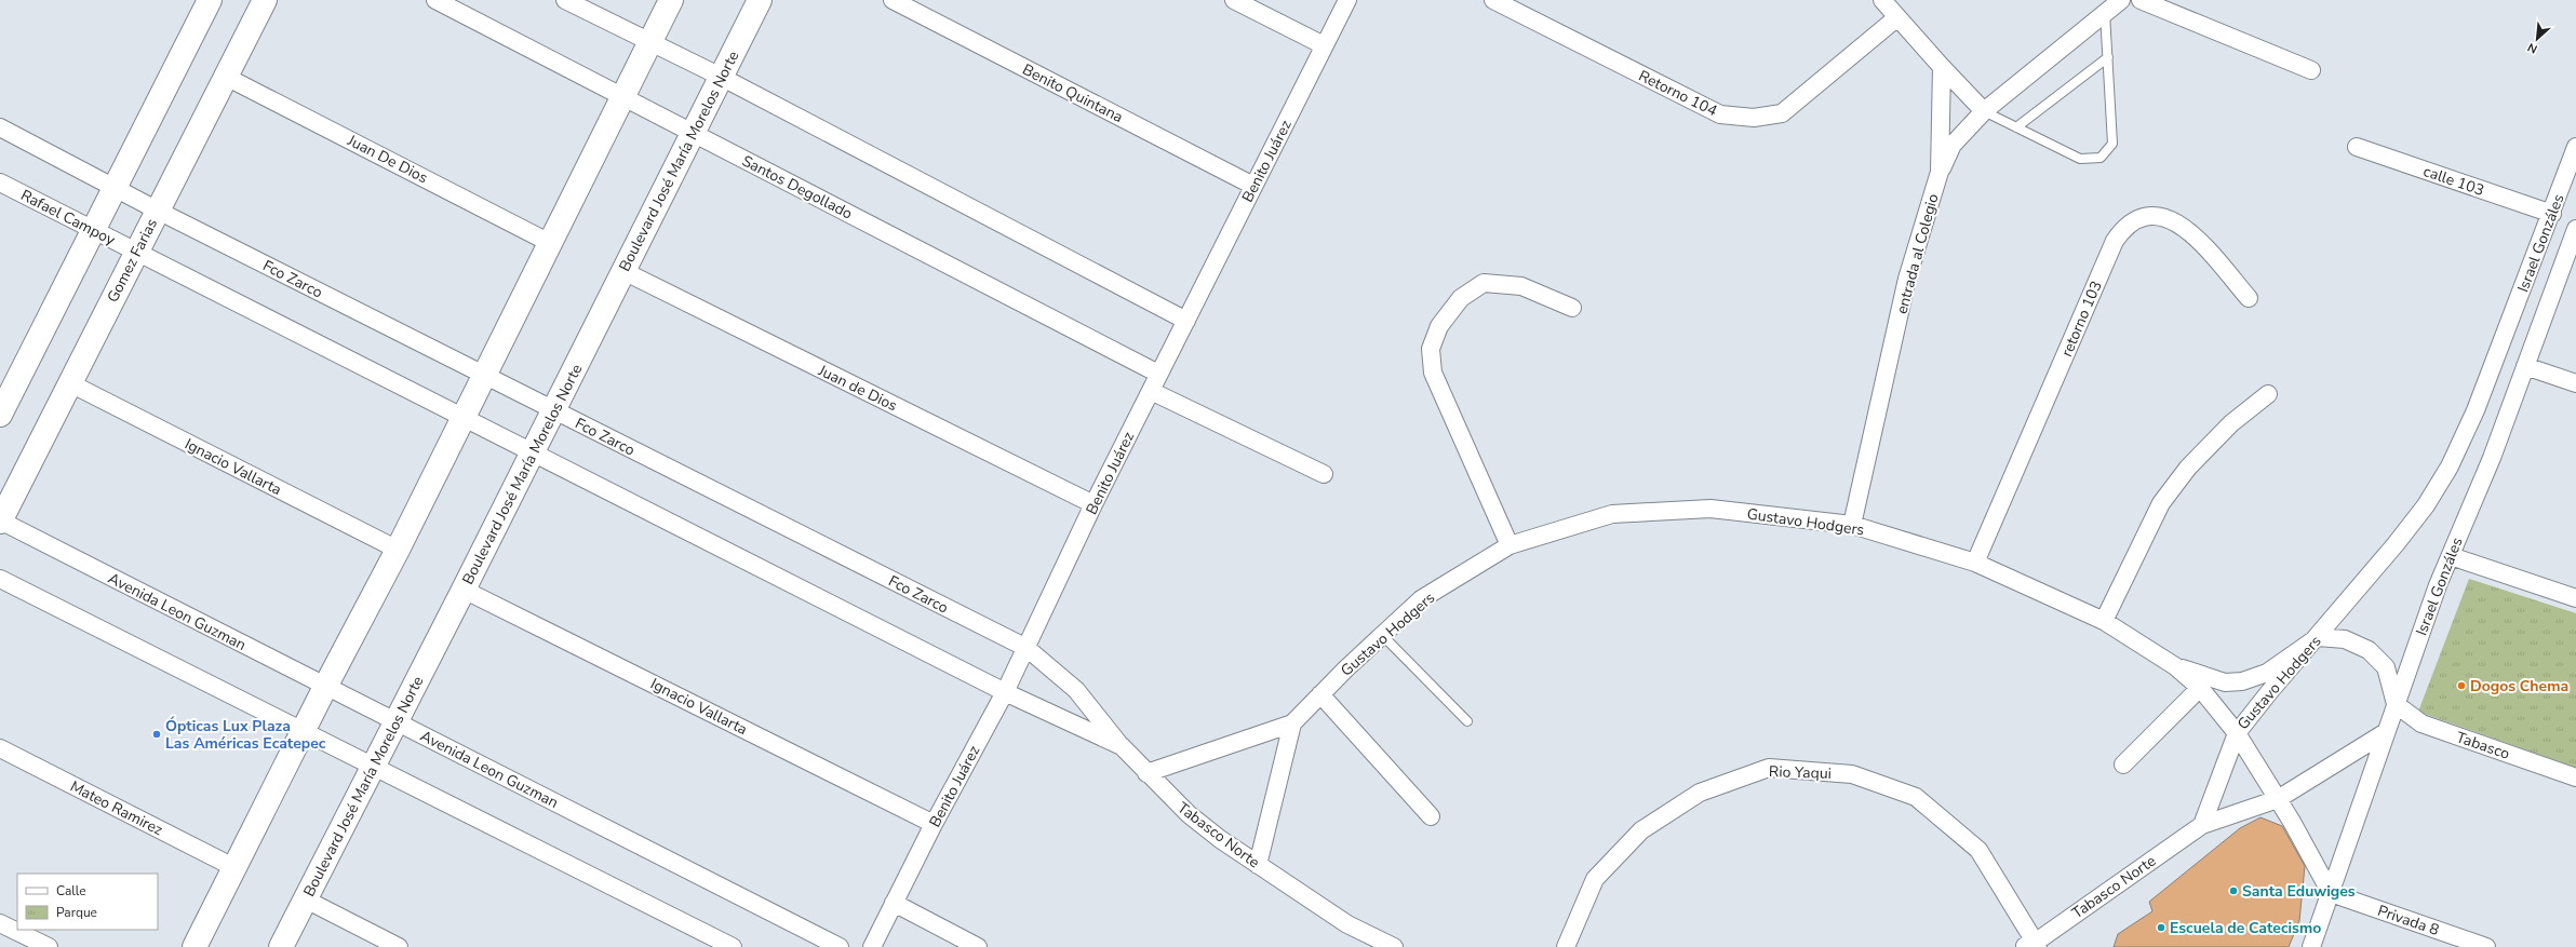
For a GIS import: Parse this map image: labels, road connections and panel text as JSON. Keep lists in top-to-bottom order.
{
  "streets": {
    "main road": ["Boulevard José María Morelos Norte", "Gomez Farias"],
    "street": [
      "Benito Quintana",
      "Retorno 104",
      "Juan De Dios",
      "Benito Juárez",
      "calle 103",
      "Santos Degollado",
      "Rafael Campoy",
      "Israel Gonzáles",
      "entrada al Colegio",
      "Fco Zarco",
      "retorno 103",
      "Juan de Dios",
      "Ignacio Vallarta",
      "Gustavo Hodgers",
      "Avenida Leon Guzman",
      "Tabasco",
      "Rio Yaqui",
      "Mateo Ramirez",
      "Tabasco Norte",
      "Privada 8"
    ]
  },
  "crossings": [
    ["Benito Quintana", "Benito Juárez"],
    ["Juan De Dios", "Gomez Farias"],
    ["Boulevard José María Morelos Norte", "Santos Degollado"],
    ["Boulevard José María Morelos Norte", "Fco Zarco"],
    ["Boulevard José María Morelos Norte", "Juan de Dios"],
    ["Boulevard José María Morelos Norte", "Ignacio Vallarta"],
    ["Boulevard José María Morelos Norte", "Avenida Leon Guzman"],
    ["Benito Juárez", "Santos Degollado"],
    ["Benito Juárez", "Fco Zarco"],
    ["Benito Juárez", "Juan de Dios"],
    ["Benito Juárez", "Ignacio Vallarta"],
    ["Benito Juárez", "Tabasco Norte"],
    ["calle 103", "Israel Gonzáles"],
    ["Rafael Campoy", "Gomez Farias"],
    ["Israel Gonzáles", "Gustavo Hodgers"],
    ["Israel Gonzáles", "Tabasco"],
    ["Israel Gonzáles", "Tabasco Norte"],
    ["Israel Gonzáles", "Privada 8"],
    ["entrada al Colegio", "Gustavo Hodgers"],
    ["Gomez Farias", "Fco Zarco"],
    ["Gomez Farias", "Ignacio Vallarta"],
    ["Gomez Farias", "Avenida Leon Guzman"],
    ["retorno 103", "Gustavo Hodgers"],
    ["Gustavo Hodgers", "Tabasco Norte"],
    ["Rio Yaqui", "Tabasco Norte"]
  ],
  "places": [
    "Dogos Chema",
    "Ópticas Lux Plaza Las Américas Ecatepec",
    "Santa Eduwiges",
    "Escuela de Catecismo"
  ],
  "legend": ["Calle", "Parque"],
  "north": "bottom left"
}
